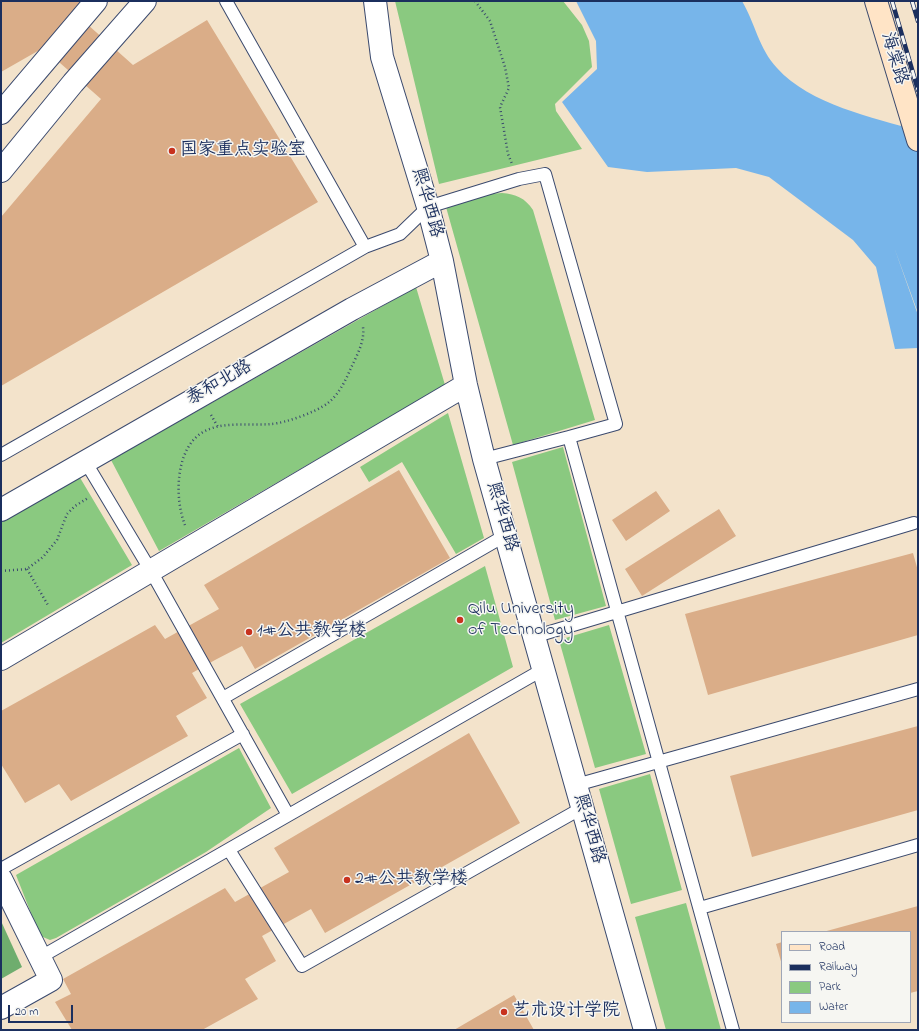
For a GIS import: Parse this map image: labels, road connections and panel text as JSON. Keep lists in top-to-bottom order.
{
  "streets": {
    "main road": ["海棠路"],
    "street": ["熙华西路", "泰和北路"]
  },
  "crossings": [
    ["熙华西路", "泰和北路"]
  ],
  "places": [
    "国家重点实验室",
    "Qilu University of Technology",
    "1#公共教学楼",
    "2#公共教学楼",
    "艺术设计学院"
  ],
  "legend": [
    "Road",
    "Railway",
    "Park",
    "Water"
  ],
  "scale_bar": "20 m"
}
